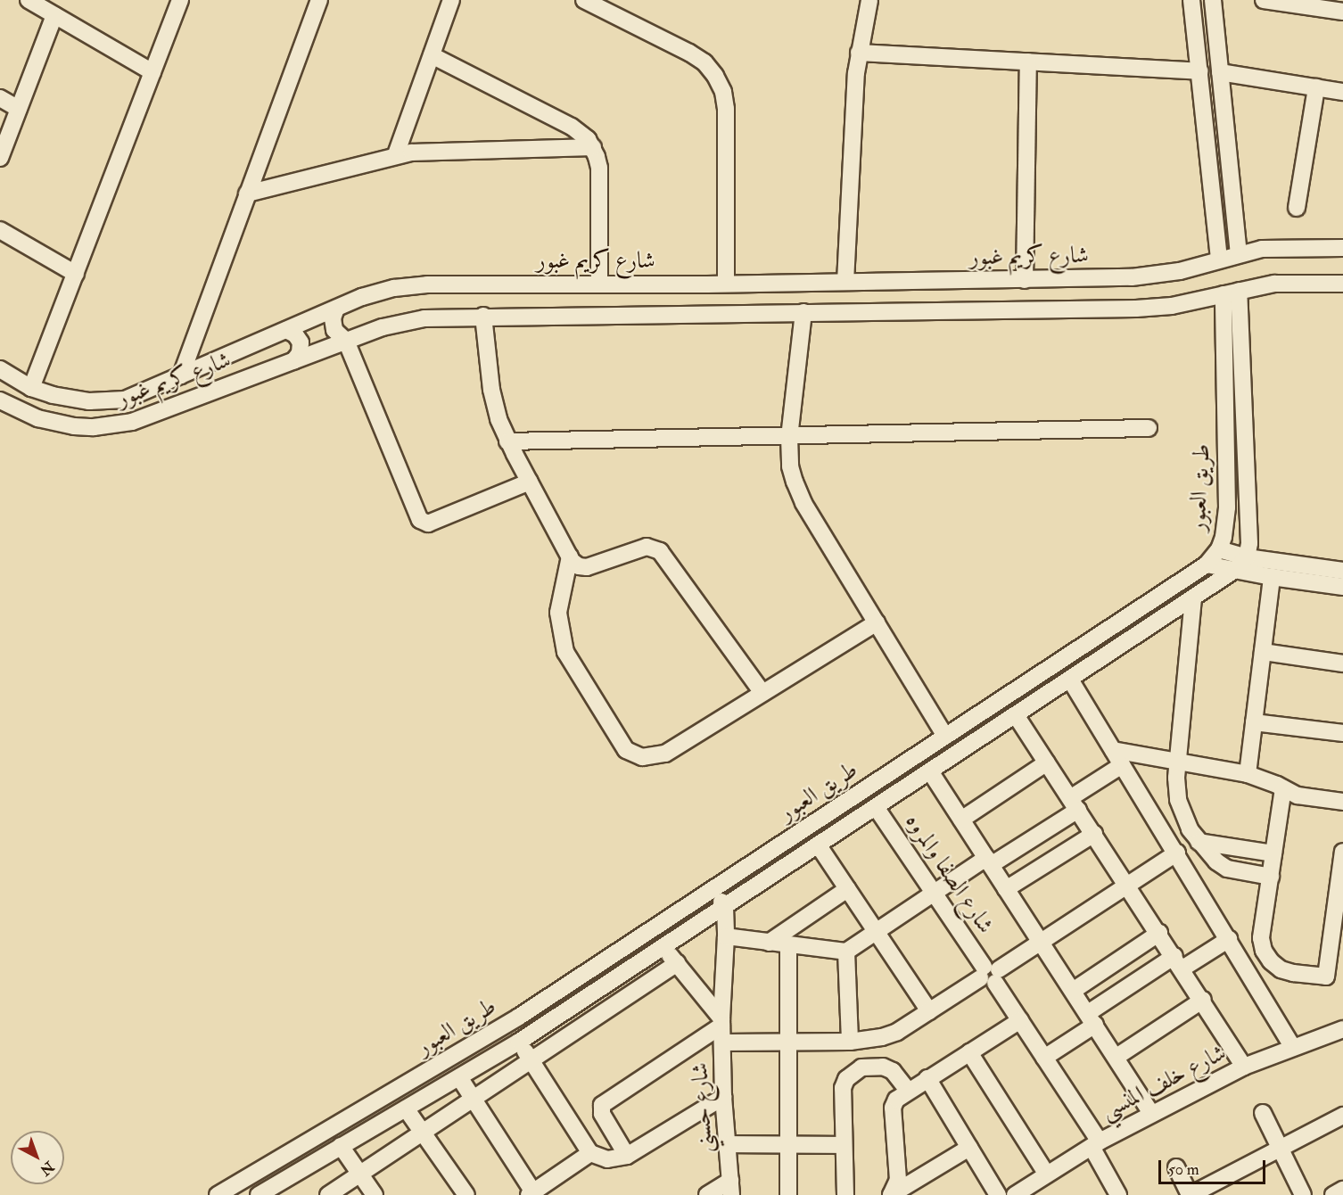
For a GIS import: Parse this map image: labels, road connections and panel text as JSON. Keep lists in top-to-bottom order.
{
  "streets": {
    "street": [
      "شارع كريم غبور",
      "طريق العبور",
      "شارع الصفا والمروه",
      "شارع خلف المنسي",
      "شارع حسني"
    ]
  },
  "crossings": [
    ["شارع كريم غبور", "طريق العبور"],
    ["طريق العبور", "شارع الصفا والمروه"],
    ["طريق العبور", "شارع حسني"],
    ["شارع الصفا والمروه", "شارع خلف المنسي"]
  ],
  "scale_bar": "50 m",
  "north": "bottom right"
}
